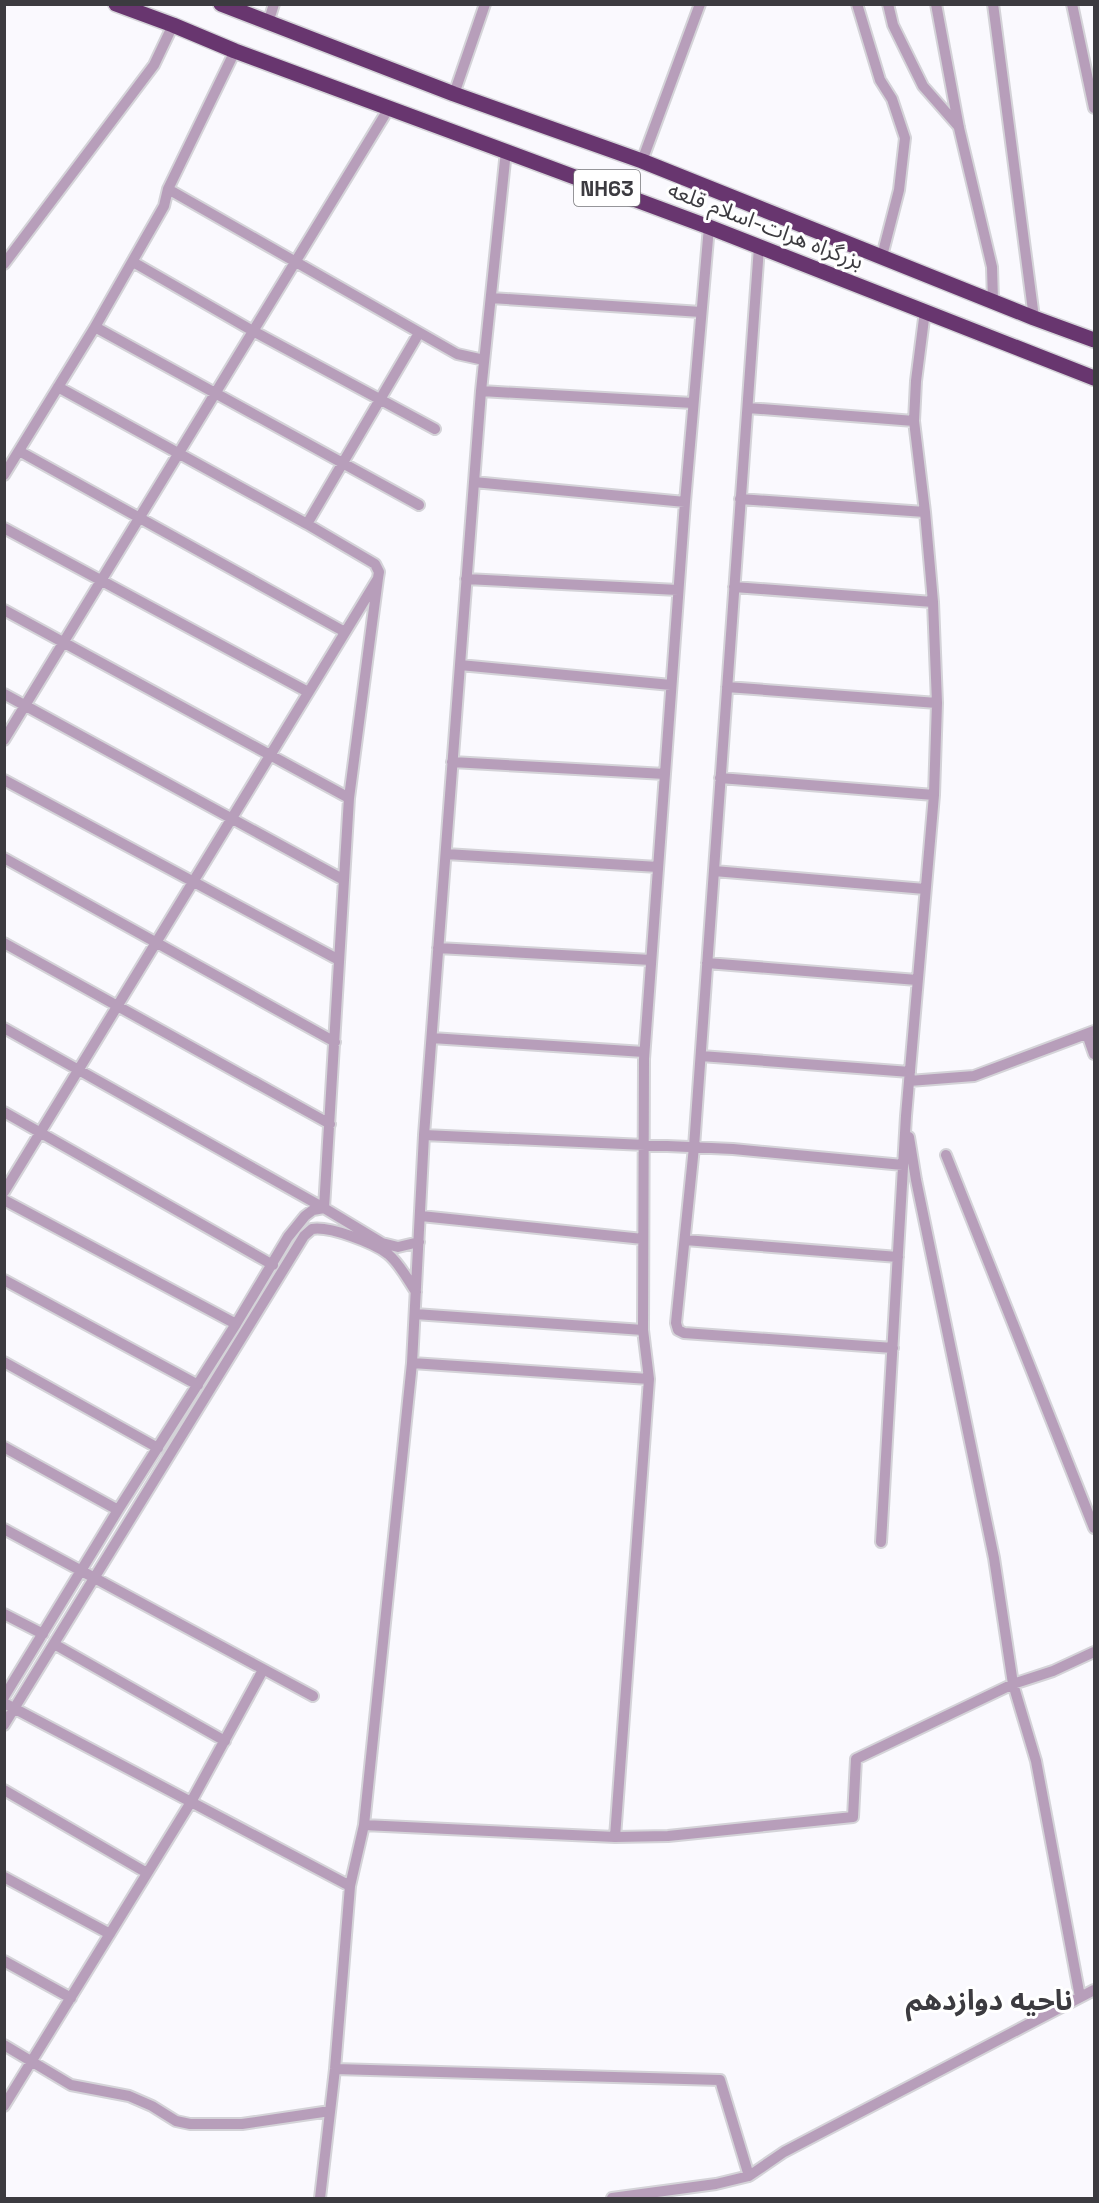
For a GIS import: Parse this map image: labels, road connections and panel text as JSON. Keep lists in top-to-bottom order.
{
  "streets": {
    "highway": ["NH63", "بزرگراه هرات-اسلام قلعه"]
  },
  "districts": ["ناحیه دوازدهم"]
}
